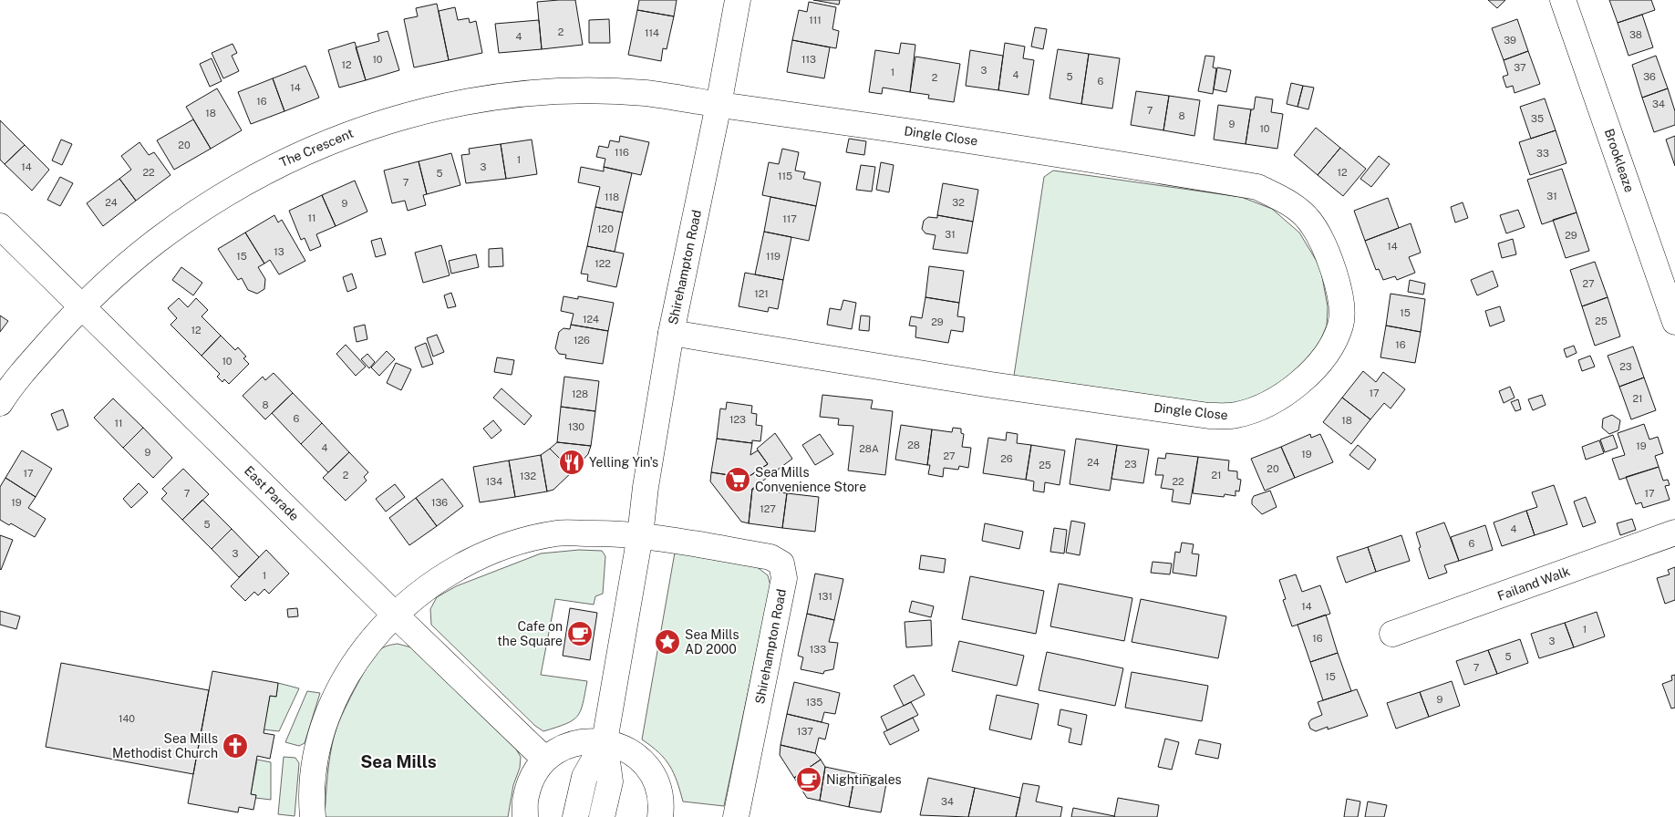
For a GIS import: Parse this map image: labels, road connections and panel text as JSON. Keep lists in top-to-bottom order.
{
  "streets": {
    "street": [
      "Dingle Close",
      "The Crescent",
      "Brookleaze",
      "Shirehampton Road",
      "East Parade",
      "Failand Walk"
    ]
  },
  "crossings": [
    ["Dingle Close", "The Crescent"],
    ["Dingle Close", "Shirehampton Road"],
    ["The Crescent", "Shirehampton Road"],
    ["The Crescent", "East Parade"],
    ["Shirehampton Road", "East Parade"]
  ],
  "districts": ["Sea Mills"],
  "places": {
    "restaurant": ["Yelling Yin's"],
    "supermarket": ["Sea Mills Convenience Store"],
    "cafe": ["Cafe on the Square", "Nightingales"],
    "place": ["Sea Mills AD 2000"],
    "church": ["Sea Mills Methodist Church"]
  },
  "house_numbers": [
    "111",
    "2",
    "114",
    "38",
    "4",
    "39",
    "10",
    "113",
    "12",
    "37",
    "3",
    "1",
    "4",
    "5",
    "36",
    "2",
    "6",
    "14",
    "16",
    "34",
    "7",
    "18",
    "8",
    "35",
    "9",
    "10",
    "20",
    "116",
    "33",
    "1",
    "14",
    "3",
    "22",
    "12",
    "5",
    "115",
    "7",
    "31",
    "118",
    "24",
    "32",
    "9",
    "11",
    "117",
    "120",
    "31",
    "29",
    "14",
    "13",
    "15",
    "119",
    "122",
    "27",
    "121",
    "15",
    "124",
    "25",
    "29",
    "12",
    "126",
    "16",
    "10",
    "23",
    "17",
    "128",
    "21",
    "8",
    "6",
    "123",
    "18",
    "11",
    "130",
    "28",
    "19",
    "4",
    "28A",
    "9",
    "19",
    "27",
    "26",
    "24",
    "23",
    "25",
    "20",
    "17",
    "2",
    "21",
    "132",
    "134",
    "22",
    "7",
    "17",
    "19",
    "136",
    "127",
    "5",
    "4",
    "6",
    "3",
    "1",
    "131",
    "14",
    "1",
    "16",
    "3",
    "133",
    "5",
    "7",
    "15",
    "9",
    "135",
    "140",
    "137",
    "34"
  ]
}
